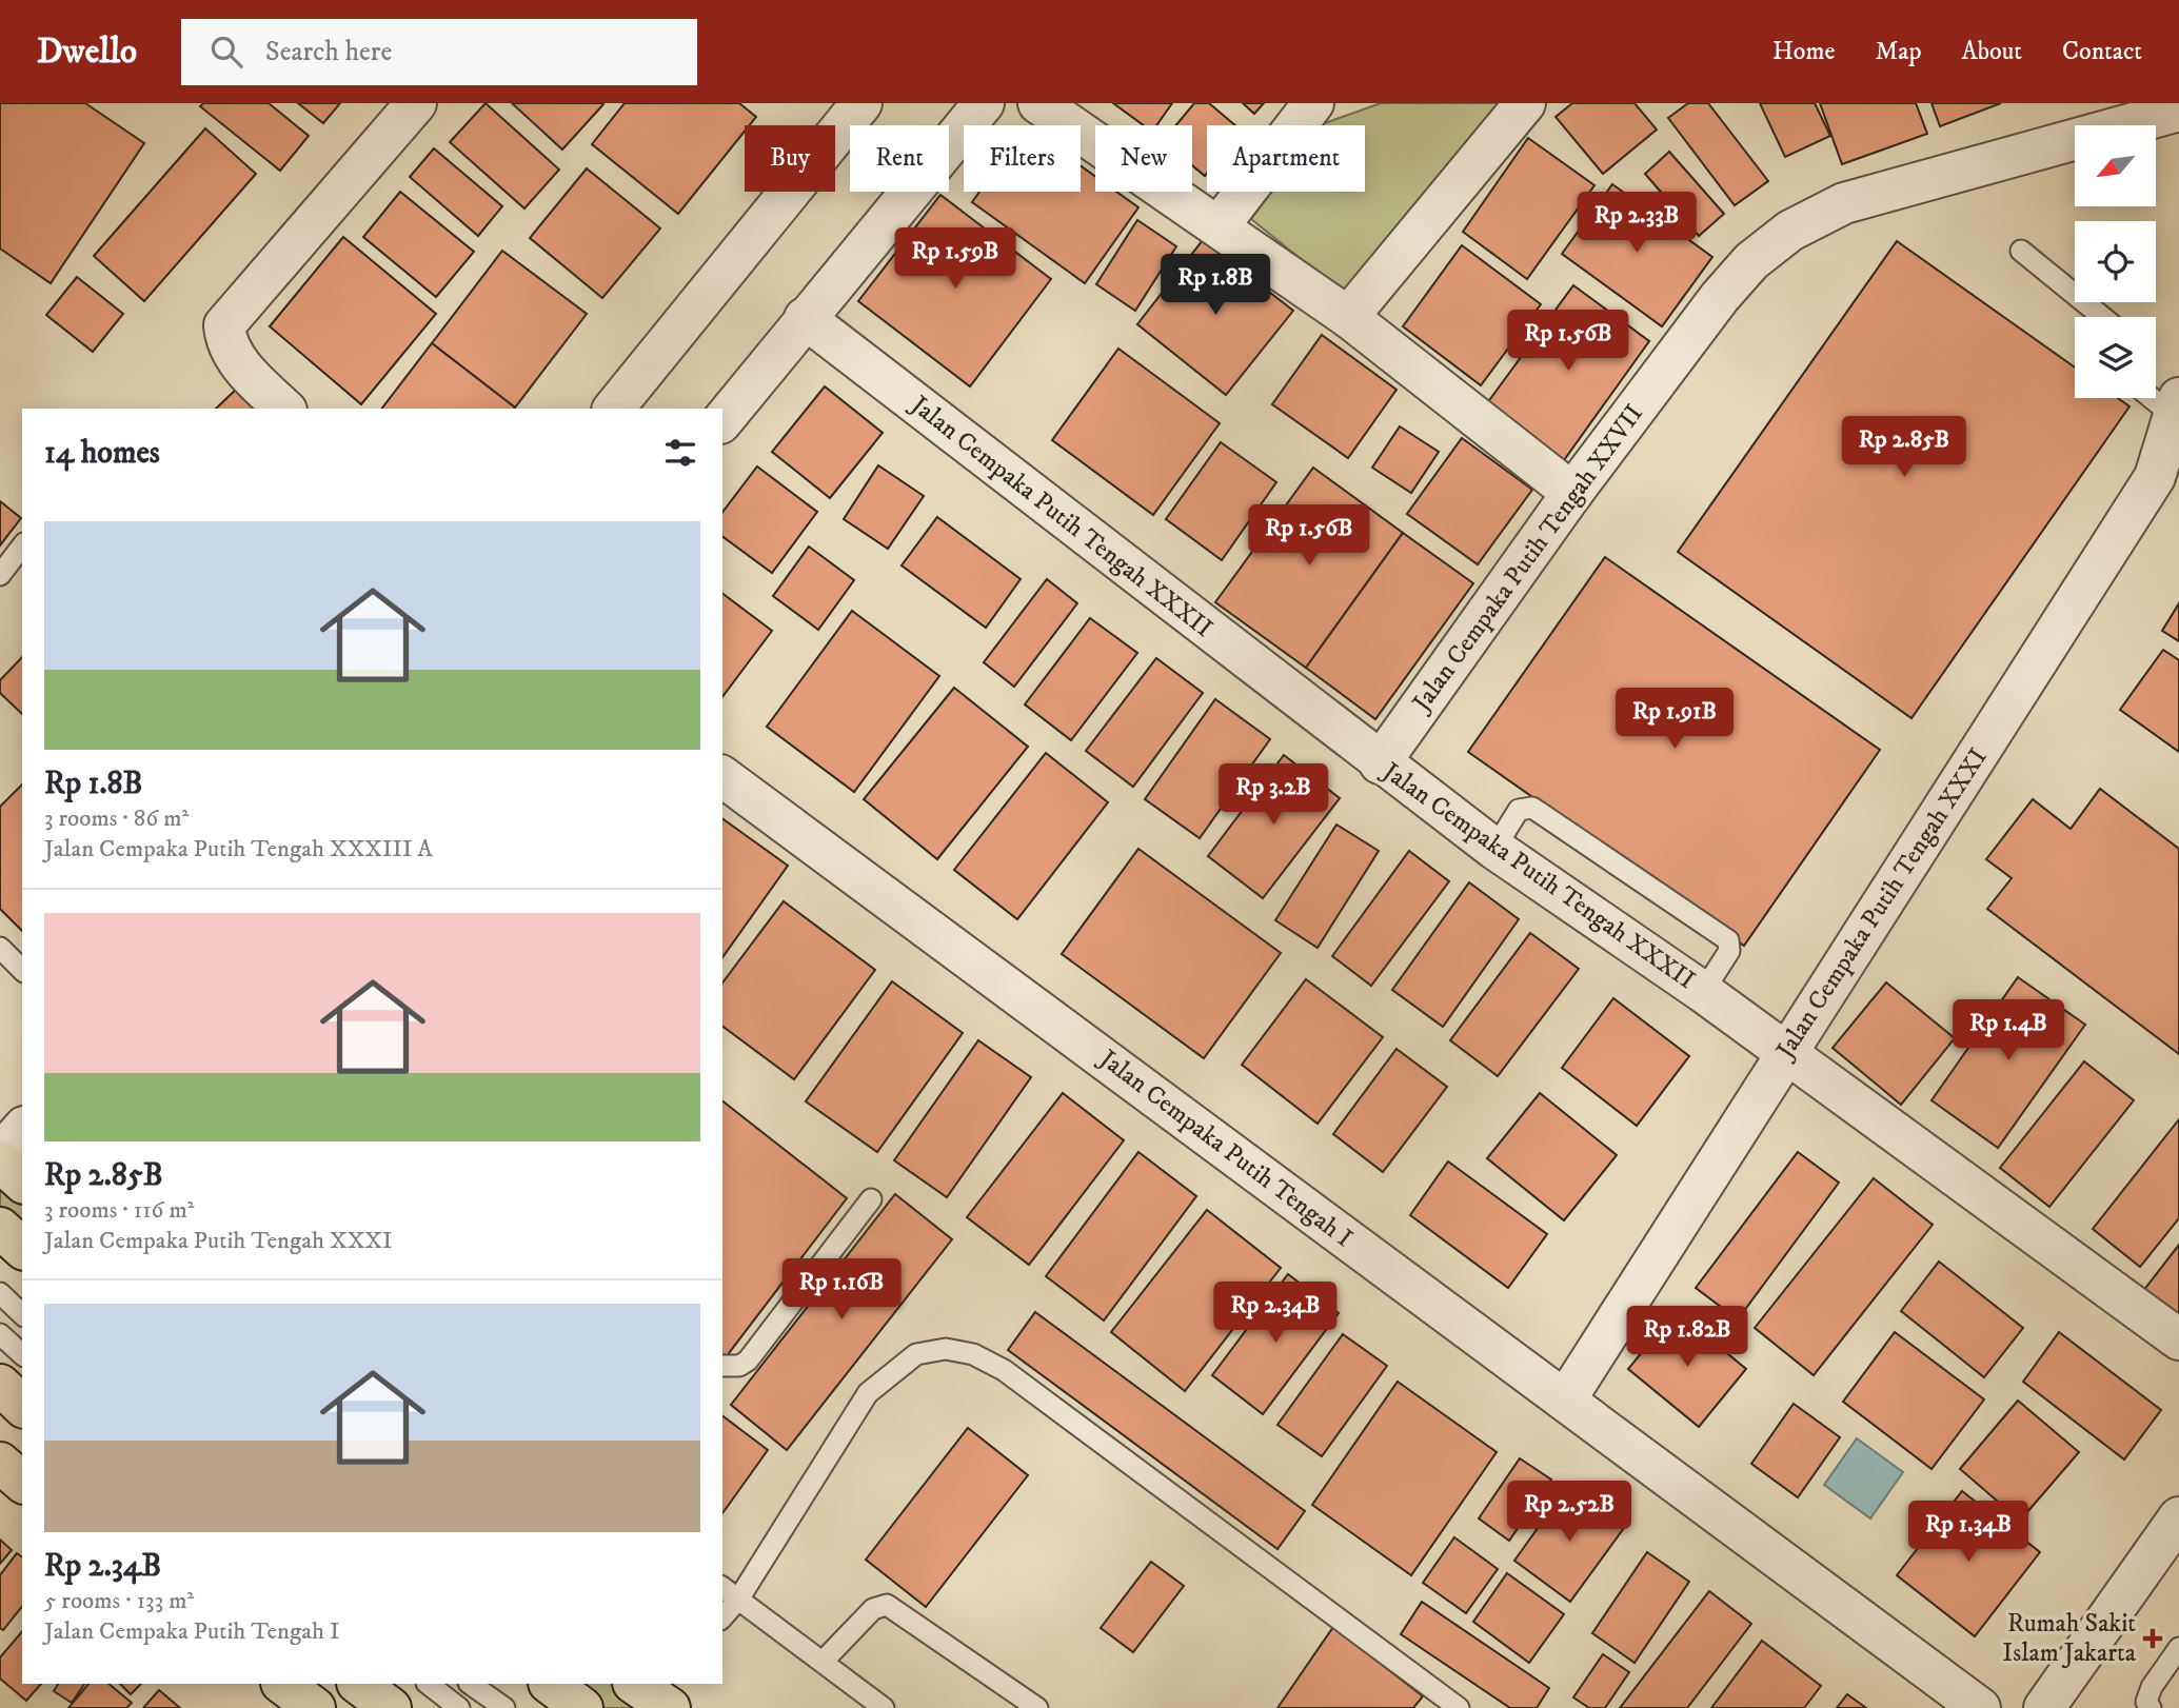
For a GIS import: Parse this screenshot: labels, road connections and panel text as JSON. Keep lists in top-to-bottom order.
{
  "streets": {
    "street": [
      "Jalan Cempaka Putih Tengah XXXII",
      "Jalan Cempaka Putih Tengah XXVII",
      "Jalan Cempaka Putih Tengah XXXI",
      "Jalan Cempaka Putih Tengah I"
    ]
  },
  "crossings": [
    ["Jalan Cempaka Putih Tengah XXXII", "Jalan Cempaka Putih Tengah XXVII"],
    ["Jalan Cempaka Putih Tengah XXXII", "Jalan Cempaka Putih Tengah XXXI"],
    ["Jalan Cempaka Putih Tengah XXXI", "Jalan Cempaka Putih Tengah I"]
  ],
  "places": {
    "health": ["Rumah Sakit Islam Jakarta"]
  },
  "north": "bottom left",
  "page": {
    "header": "Dwello",
    "search": "Search here",
    "nav": [
      "Home",
      "Map",
      "About",
      "Contact"
    ],
    "chip": [
      "Buy",
      "Rent",
      "Filters",
      "New",
      "Apartment"
    ],
    "price": [
      "Rp 2.33B",
      "Rp 1.59B",
      "Rp 1.8B",
      "Rp 1.56B",
      "Rp 2.85B",
      "Rp 1.56B",
      "Rp 1.91B",
      "Rp 3.2B",
      "Rp 1.4B",
      "Rp 1.16B",
      "Rp 2.34B",
      "Rp 1.82B",
      "Rp 2.52B",
      "Rp 1.34B"
    ],
    "heading": "14 homes",
    "list": [
      {
        "name": "Rp 1.8B",
        "note": "3 rooms · 86 m² · Jalan Cempaka Putih Tengah XXXIII A"
      },
      {
        "name": "Rp 2.85B",
        "note": "3 rooms · 116 m² · Jalan Cempaka Putih Tengah XXXI"
      },
      {
        "name": "Rp 2.34B",
        "note": "5 rooms · 133 m² · Jalan Cempaka Putih Tengah I"
      }
    ]
  }
}
